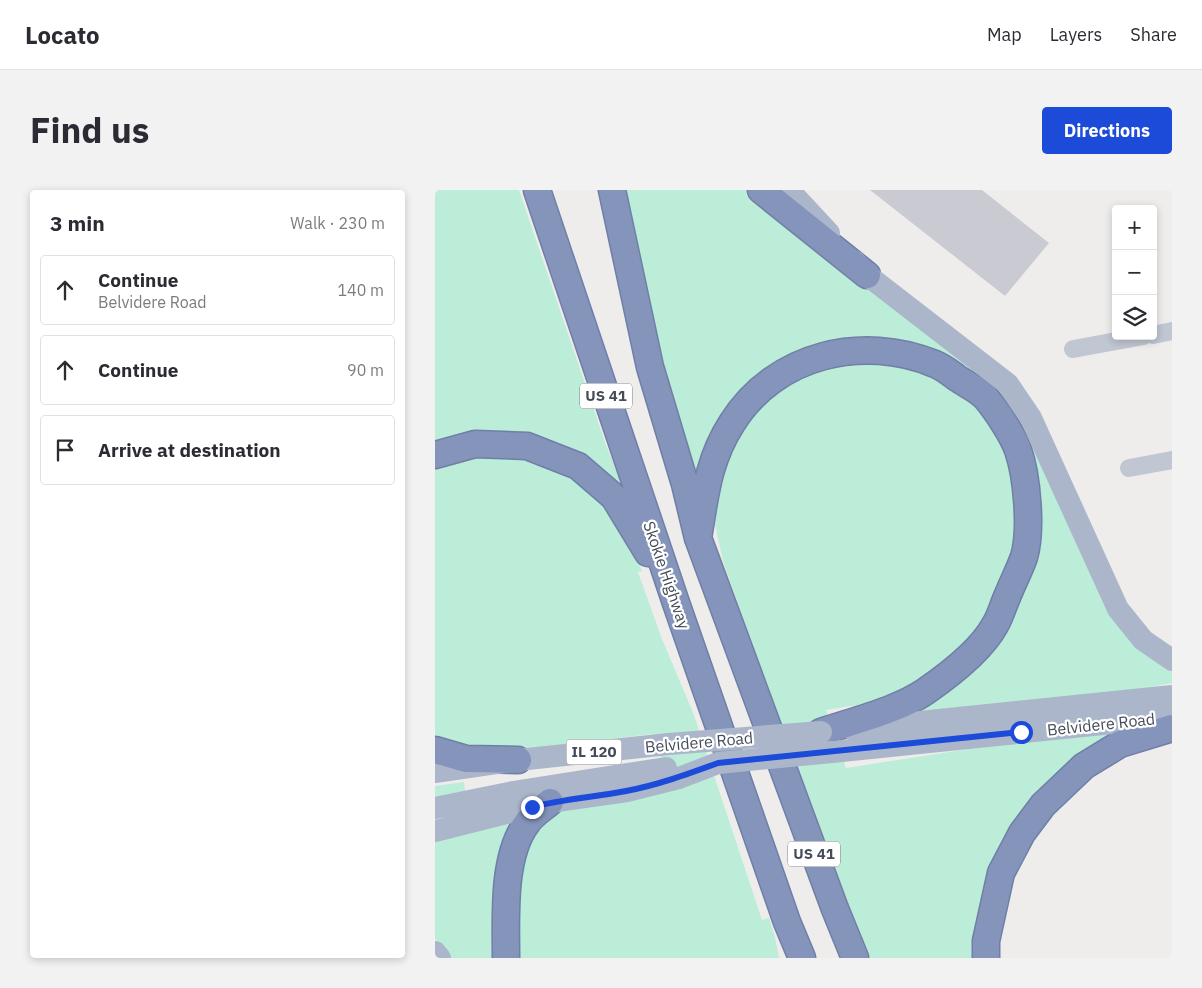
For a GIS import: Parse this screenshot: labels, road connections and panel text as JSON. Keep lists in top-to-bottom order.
{
  "streets": {
    "highway": ["US 41", "Skokie Highway"],
    "main road": ["Belvidere Road", "IL 120"]
  },
  "page": {
    "header": "Locato",
    "nav": ["Map", "Layers", "Share"],
    "title": "Find us",
    "buttons": "Directions",
    "heading": ["3 min", "Walk · 230 m"],
    "map_buttons": ["+", "−"],
    "list": [
      ["Continue", "Belvidere Road", "140 m"],
      ["Continue", "90 m"],
      "Arrive at destination"
    ]
  }
}
